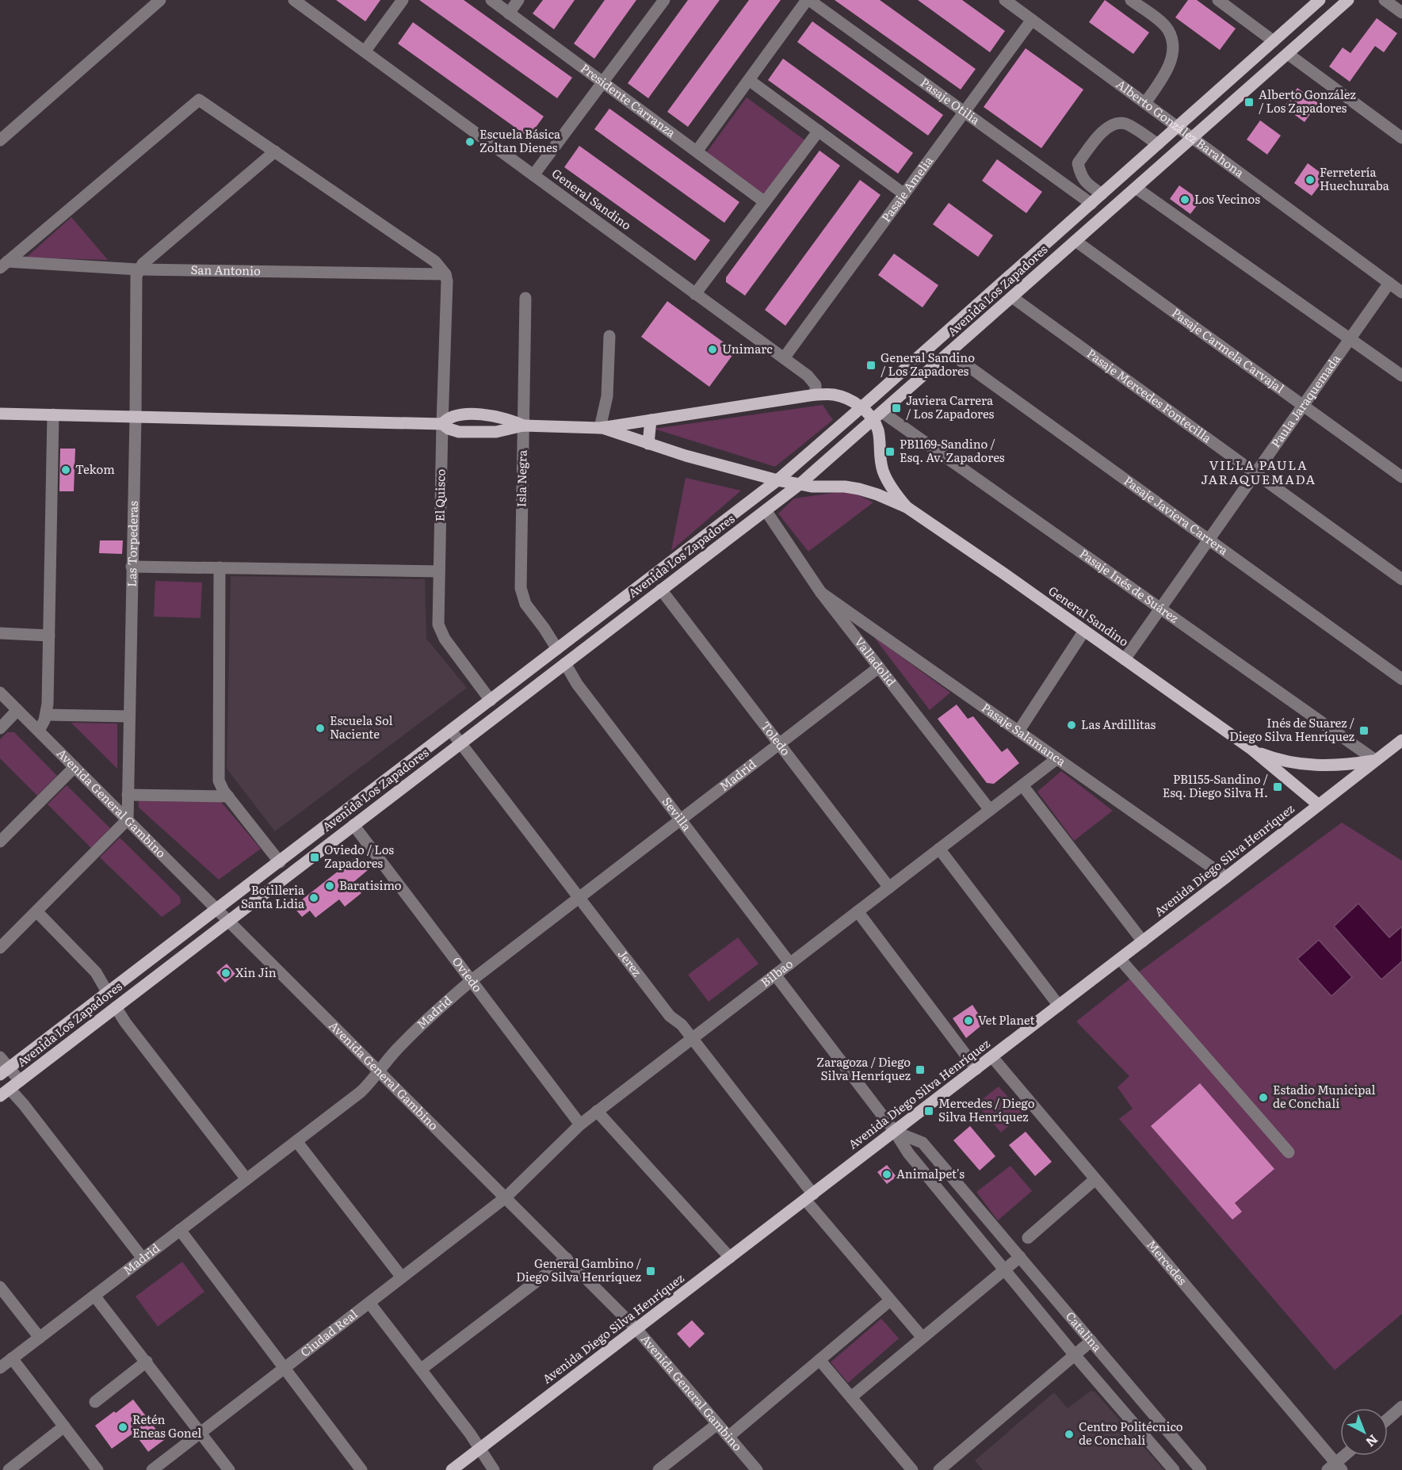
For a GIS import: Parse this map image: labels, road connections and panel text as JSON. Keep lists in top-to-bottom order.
{
  "streets": {
    "main road": ["General Sandino", "Avenida Los Zapadores", "Avenida Diego Silva Henríquez"],
    "street": [
      "Presidente Carranza",
      "Pasaje Otilia",
      "Alberto González Barahona",
      "Pasaje Amelia",
      "San Antonio",
      "Pasaje Carmela Carvajal",
      "Pasaje Mercedes Fontecilla",
      "Paula Jaraquemada",
      "Isla Negra",
      "El Quisco",
      "Pasaje Javiera Carrera",
      "Las Torpederas",
      "Pasaje Inés de Suárez",
      "Valladolid",
      "Pasaje Salamanca",
      "Toledo",
      "Madrid",
      "Avenida General Gambino",
      "Sevilla",
      "Jerez",
      "Bilbao",
      "Oviedo",
      "Mercedes",
      "Catalina",
      "Ciudad Real"
    ]
  },
  "crossings": [
    ["Pasaje Otilia", "Pasaje Amelia"],
    ["Pasaje Otilia", "Avenida Los Zapadores"],
    ["Alberto González Barahona", "Pasaje Amelia"],
    ["Alberto González Barahona", "Avenida Los Zapadores"],
    ["Alberto González Barahona", "Paula Jaraquemada"],
    ["Pasaje Amelia", "General Sandino"],
    ["General Sandino", "Avenida Los Zapadores"],
    ["General Sandino", "Paula Jaraquemada"],
    ["General Sandino", "Pasaje Inés de Suárez"],
    ["General Sandino", "Avenida Diego Silva Henríquez"],
    ["San Antonio", "El Quisco"],
    ["San Antonio", "Las Torpederas"],
    ["Avenida Los Zapadores", "Pasaje Carmela Carvajal"],
    ["Avenida Los Zapadores", "Pasaje Mercedes Fontecilla"],
    ["Avenida Los Zapadores", "Isla Negra"],
    ["Avenida Los Zapadores", "El Quisco"],
    ["Avenida Los Zapadores", "Pasaje Javiera Carrera"],
    ["Avenida Los Zapadores", "Pasaje Inés de Suárez"],
    ["Avenida Los Zapadores", "Valladolid"],
    ["Avenida Los Zapadores", "Toledo"],
    ["Avenida Los Zapadores", "Avenida General Gambino"],
    ["Avenida Los Zapadores", "Sevilla"],
    ["Avenida Los Zapadores", "Jerez"],
    ["Avenida Los Zapadores", "Oviedo"],
    ["Pasaje Carmela Carvajal", "Paula Jaraquemada"],
    ["Pasaje Mercedes Fontecilla", "Paula Jaraquemada"],
    ["Paula Jaraquemada", "Pasaje Javiera Carrera"],
    ["Paula Jaraquemada", "Pasaje Inés de Suárez"],
    ["Las Torpederas", "Avenida General Gambino"],
    ["Pasaje Inés de Suárez", "Avenida Diego Silva Henríquez"],
    ["Valladolid", "Pasaje Salamanca"],
    ["Valladolid", "Madrid"],
    ["Valladolid", "Bilbao"],
    ["Pasaje Salamanca", "Avenida Diego Silva Henríquez"],
    ["Pasaje Salamanca", "Bilbao"],
    ["Toledo", "Madrid"],
    ["Toledo", "Bilbao"],
    ["Madrid", "Avenida General Gambino"],
    ["Madrid", "Sevilla"],
    ["Madrid", "Jerez"],
    ["Madrid", "Oviedo"],
    ["Avenida General Gambino", "Avenida Diego Silva Henríquez"],
    ["Avenida General Gambino", "Bilbao"],
    ["Avenida General Gambino", "Ciudad Real"],
    ["Sevilla", "Bilbao"],
    ["Avenida Diego Silva Henríquez", "Jerez"],
    ["Avenida Diego Silva Henríquez", "Mercedes"],
    ["Avenida Diego Silva Henríquez", "Catalina"],
    ["Jerez", "Bilbao"],
    ["Bilbao", "Oviedo"],
    ["Bilbao", "Ciudad Real"]
  ],
  "districts": ["VILLA PAULA JARAQUEMADA"],
  "places": {
    "transit": [
      "Alberto González / Los Zapadores",
      "General Sandino / Los Zapadores",
      "Javiera Carrera / Los Zapadores",
      "PB1169-Sandino / Esq. Av. Zapadores",
      "Inés de Suarez / Diego Silva Henríquez",
      "PB1155-Sandino / Esq. Diego Silva H.",
      "Oviedo / Los Zapadores",
      "Zaragoza / Diego Silva Henríquez",
      "Mercedes / Diego Silva Henríquez",
      "General Gambino / Diego Silva Henríquez"
    ],
    "other": [
      "Escuela Básica Zoltan Dienes",
      "Ferretería Huechuraba",
      "Los Vecinos",
      "Unimarc",
      "Tekom",
      "Las Ardillitas",
      "Escuela Sol Naciente",
      "Baratisimo",
      "Botilleria Santa Lidia",
      "Xin Jin",
      "Vet Planet",
      "Estadio Municipal de Conchalí",
      "Animalpet's",
      "Retén Eneas Gonel",
      "Centro Politécnico de Conchalí"
    ]
  },
  "north": "bottom right"
}
